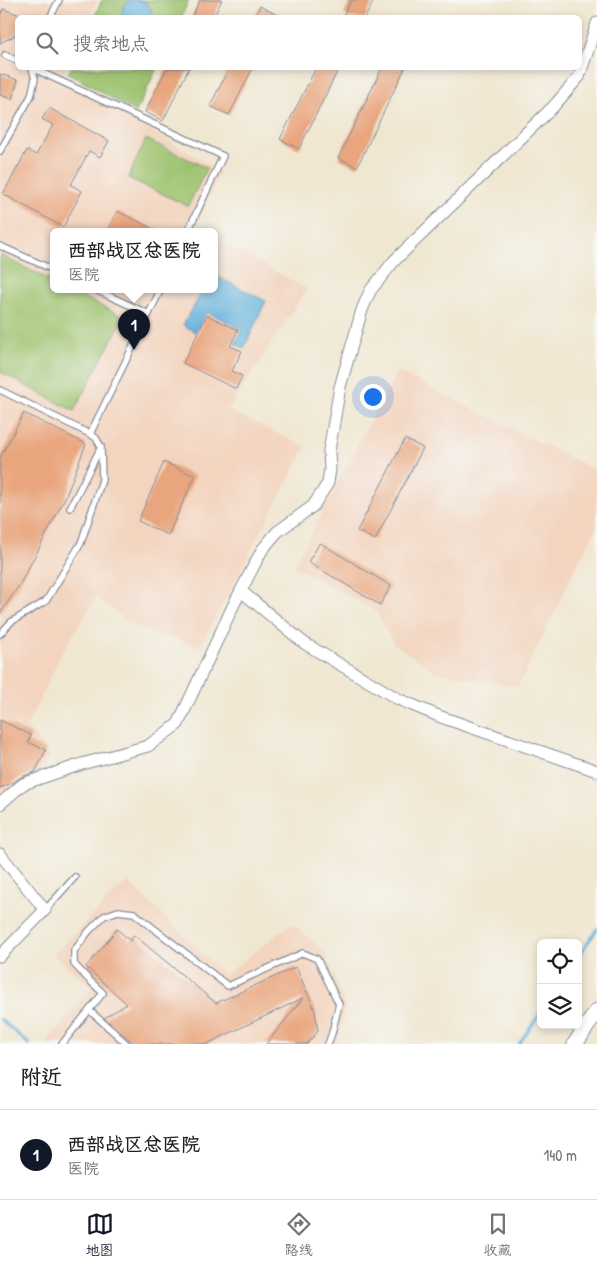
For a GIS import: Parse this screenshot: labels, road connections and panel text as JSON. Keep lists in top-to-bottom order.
{
  "page": {
    "search": "搜索地点",
    "popup": ["西部战区总医院", "医院"],
    "pins": "1",
    "heading": "附近",
    "list": [
      {
        "mark": "1",
        "name": "西部战区总医院",
        "note": "医院",
        "value": "140 m"
      }
    ],
    "nav": ["地图", "路线", "收藏"]
  }
}
